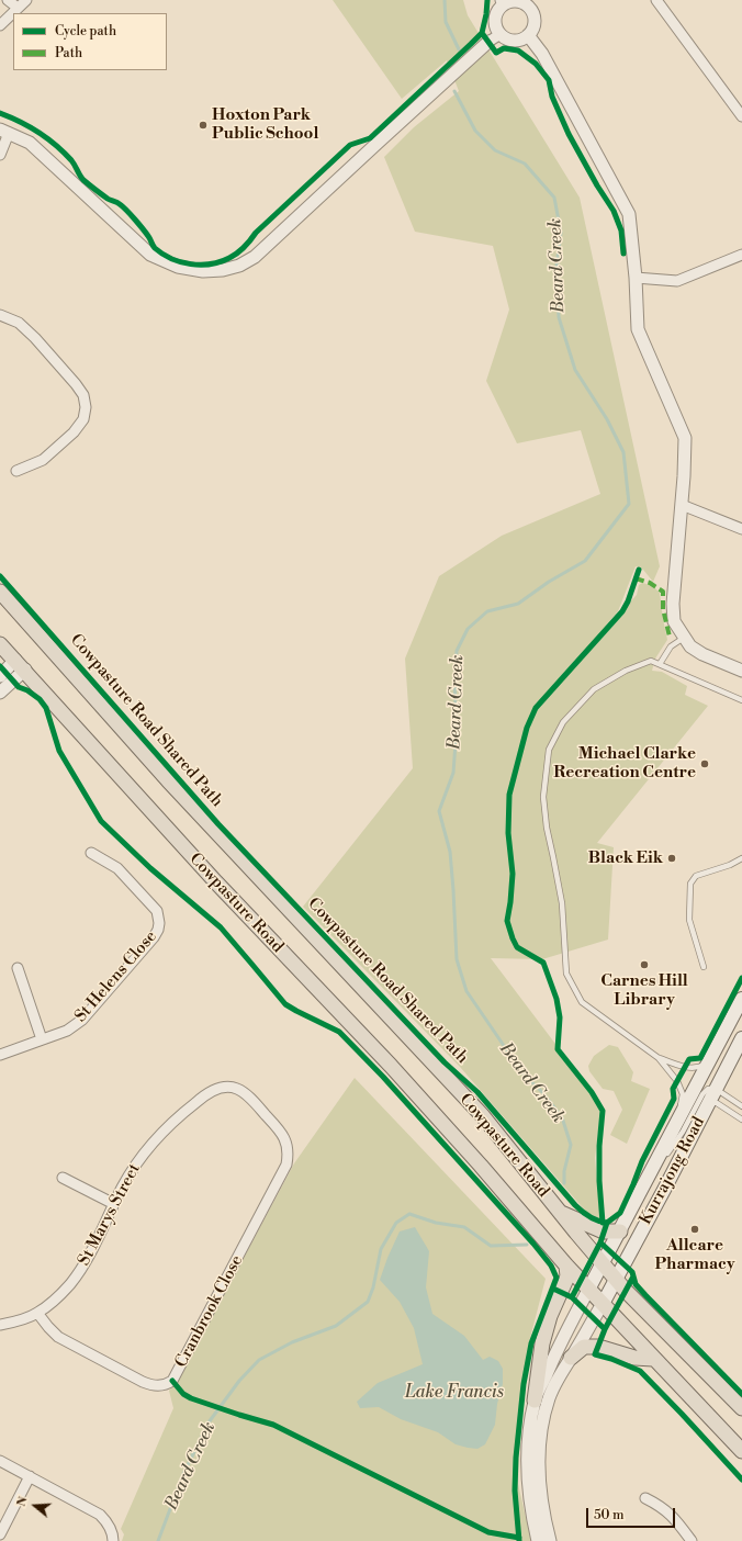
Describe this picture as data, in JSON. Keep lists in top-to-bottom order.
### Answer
{
  "streets": {
    "main road": ["Cowpasture Road", "Kurrajong Road"],
    "street": ["St Helens Close", "St Marys Street", "Cranbrook Close"],
    "cycle path": ["Cowpasture Road Shared Path"]
  },
  "crossings": [
    ["Cowpasture Road", "Kurrajong Road"],
    ["St Marys Street", "Cranbrook Close"]
  ],
  "water": ["Beard Creek", "Lake Francis"],
  "places": [
    "Hoxton Park Public School",
    "Michael Clarke Recreation Centre",
    "Black Eik",
    "Carnes Hill Library",
    "Allcare Pharmacy"
  ],
  "legend": ["Cycle path", "Path"],
  "scale_bar": "50 m",
  "north": "left"
}
